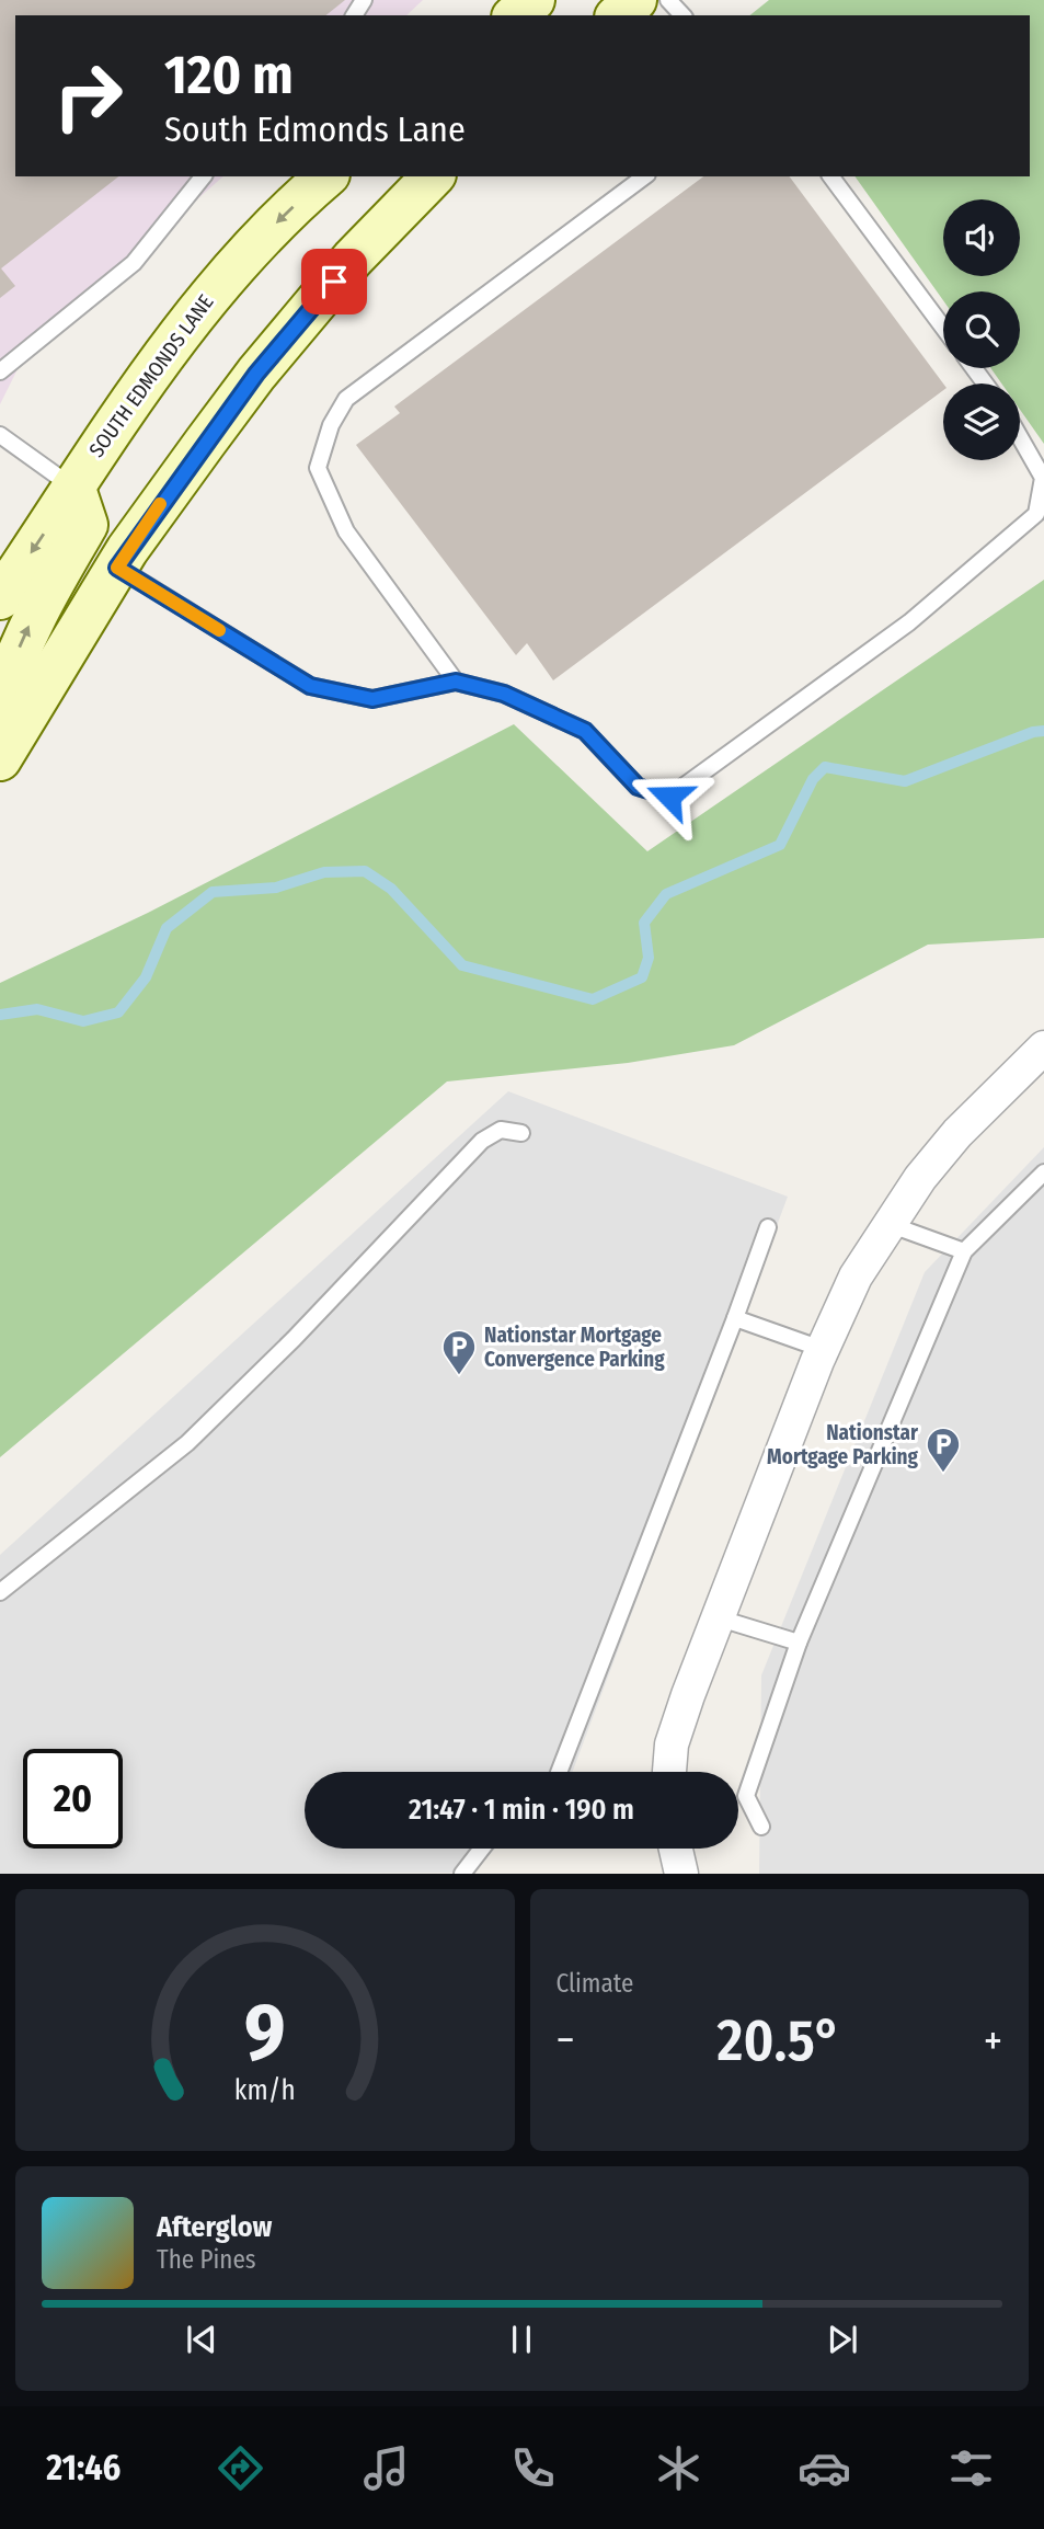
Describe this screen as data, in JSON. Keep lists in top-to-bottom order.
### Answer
{
  "streets": {
    "main road": ["SOUTH EDMONDS LANE"]
  },
  "places": {
    "parking": ["Nationstar Mortgage Convergence Parking", "Nationstar Mortgage Parking"]
  },
  "page": {
    "turn": ["120 m", "South Edmonds Lane"],
    "limit": "20",
    "trip": "21:47 · 1 min · 190 m",
    "tile": "Climate",
    "heat": ["−", "20.5°", "+"],
    "song": ["Afterglow", "The Pines"],
    "tabs": "21:46",
    "gauge": ["9", "km/h"]
  }
}
